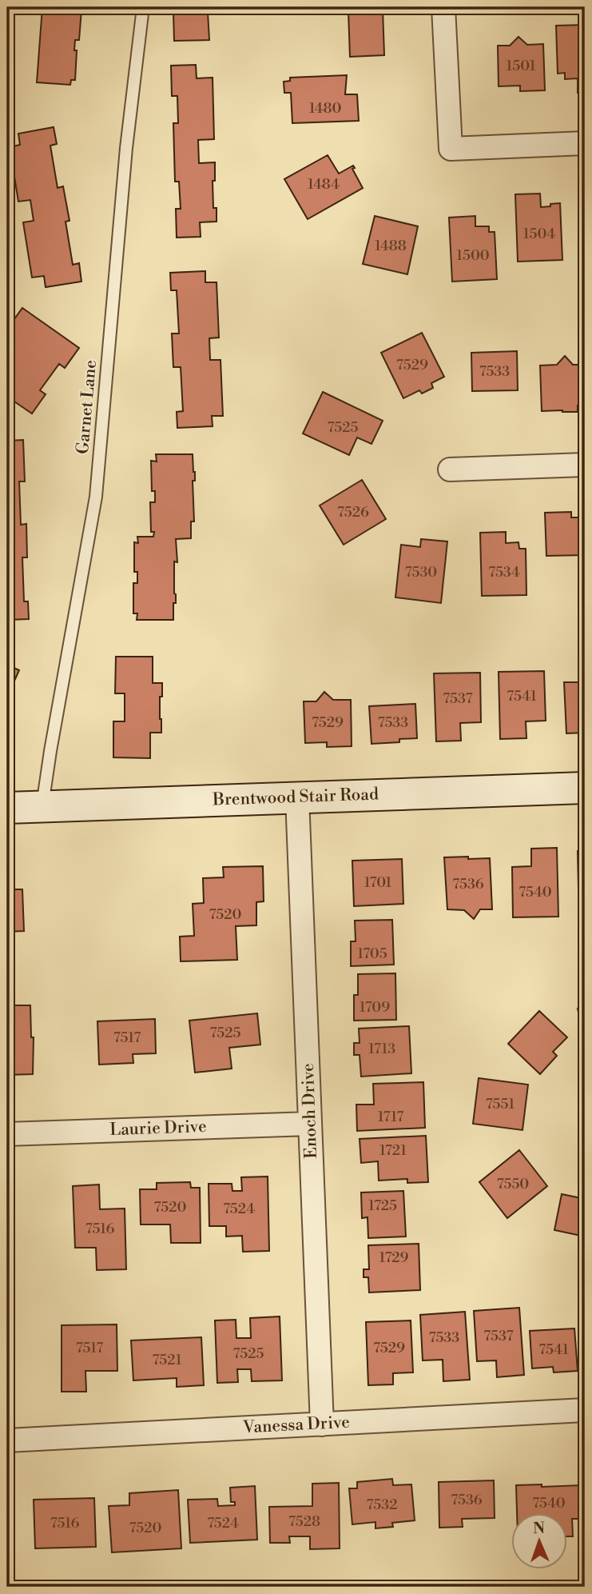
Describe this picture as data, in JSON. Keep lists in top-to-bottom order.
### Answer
{
  "streets": {
    "main road": ["Brentwood Stair Road"],
    "street": ["Enoch Drive", "Laurie Drive", "Vanessa Drive"],
    "lane": ["Garnet Lane"]
  },
  "crossings": [
    ["Garnet Lane", "Brentwood Stair Road"],
    ["Brentwood Stair Road", "Enoch Drive"],
    ["Enoch Drive", "Laurie Drive"],
    ["Enoch Drive", "Vanessa Drive"]
  ],
  "house_numbers": [
    "1501",
    "1480",
    "1484",
    "1504",
    "1488",
    "1500",
    "7529",
    "7533",
    "7525",
    "7526",
    "7530",
    "7534",
    "7541",
    "7537",
    "7529",
    "7533",
    "1701",
    "7536",
    "7540",
    "7520",
    "1705",
    "1709",
    "7525",
    "7517",
    "1713",
    "7551",
    "1717",
    "1721",
    "7550",
    "1725",
    "7520",
    "7524",
    "7516",
    "1729",
    "7537",
    "7533",
    "7517",
    "7529",
    "7541",
    "7525",
    "7521",
    "7536",
    "7540",
    "7532",
    "7528",
    "7516",
    "7524",
    "7520"
  ],
  "north": "top"
}
